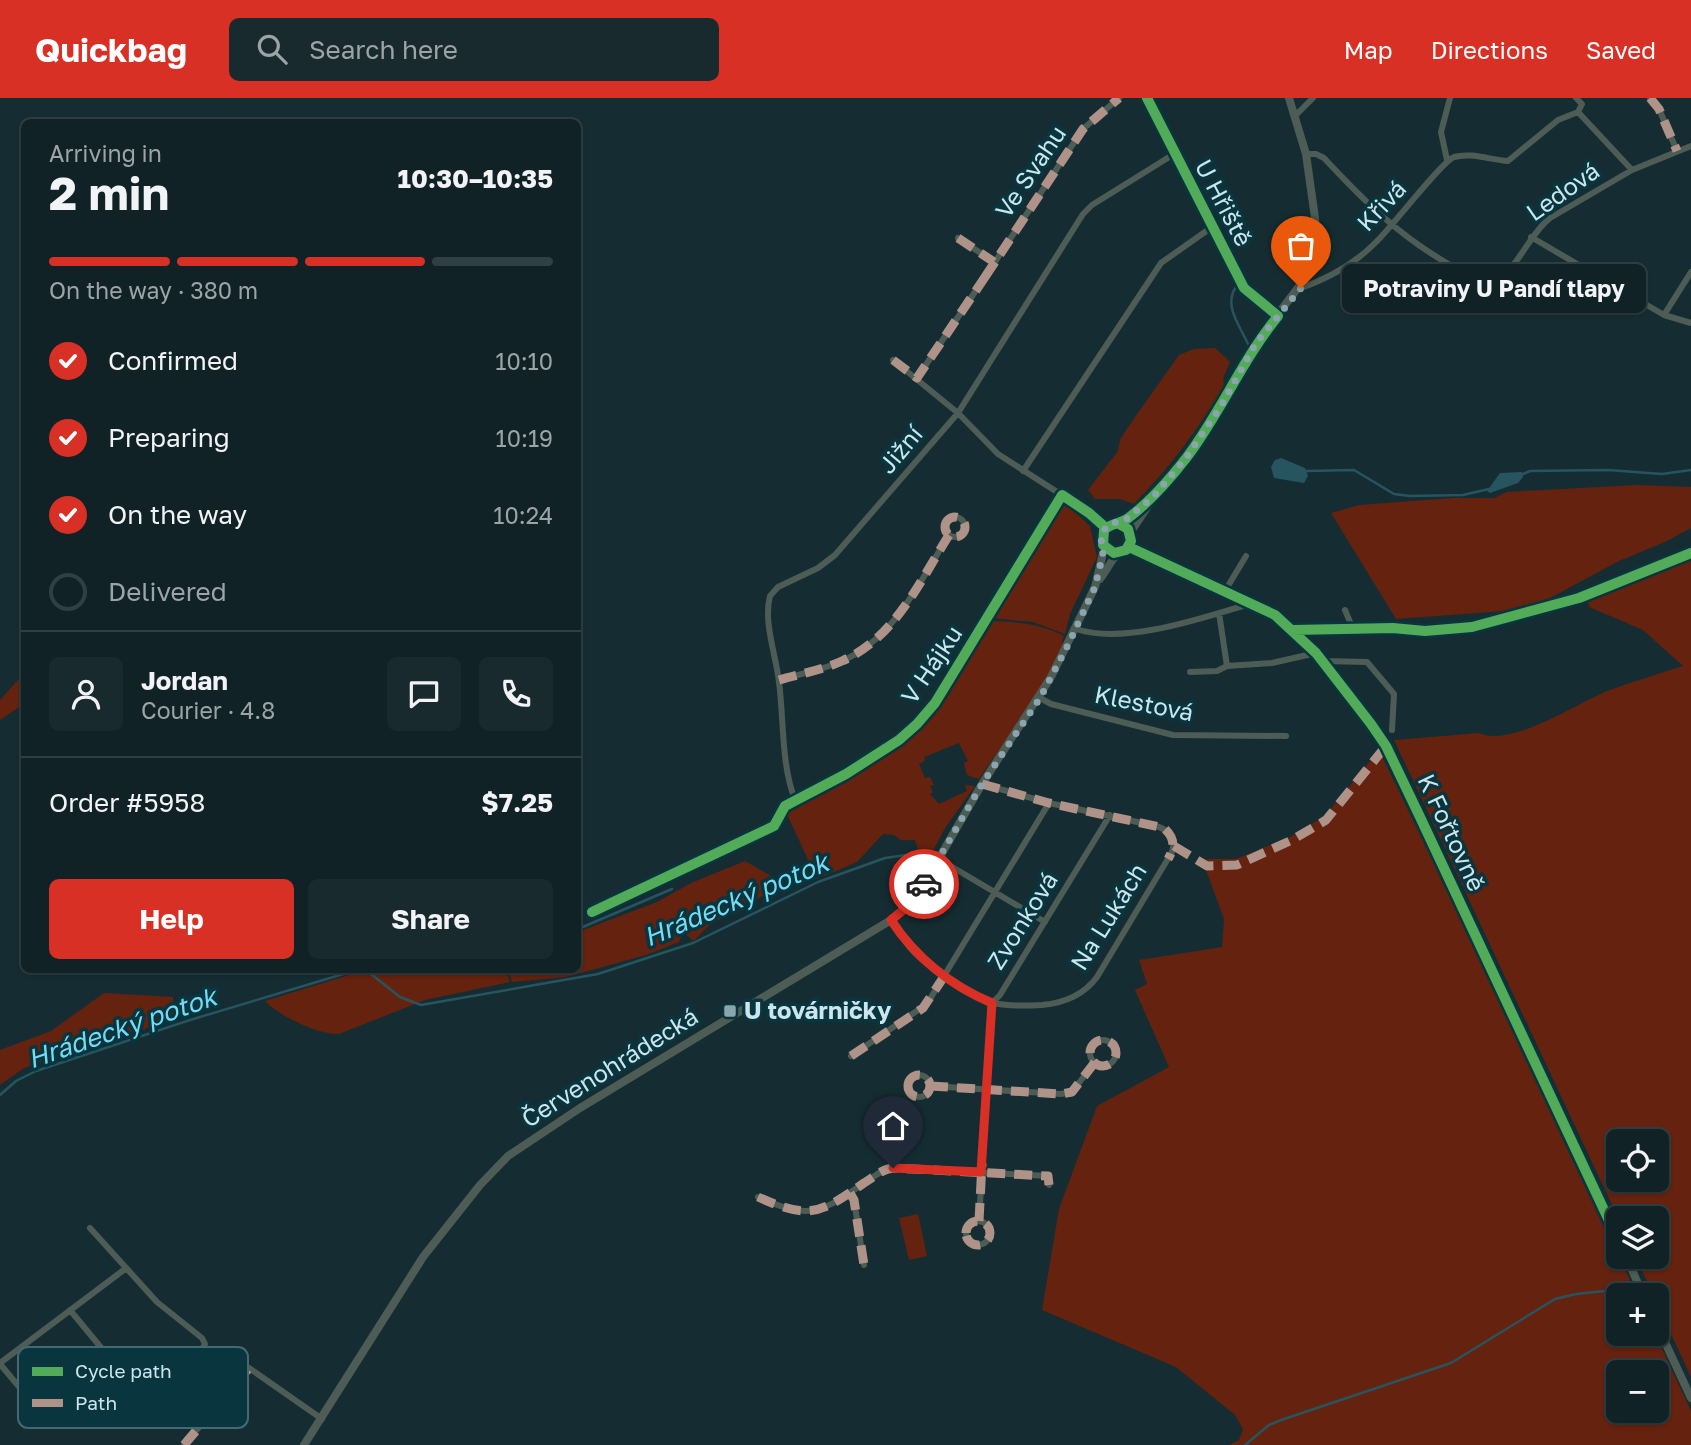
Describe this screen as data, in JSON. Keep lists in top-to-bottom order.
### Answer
{
  "streets": {
    "street": [
      "Ve Svahu",
      "Ledová",
      "U Hřiště",
      "Křivá",
      "Jižní",
      "V Hájku",
      "Klestová",
      "K Fořtovně",
      "Na Lukách",
      "Zvonková",
      "Červenohrádecká"
    ]
  },
  "crossings": [
    ["Ledová", "Křivá"],
    ["U Hřiště", "Jižní"],
    ["Jižní", "V Hájku"],
    ["Klestová", "Červenohrádecká"],
    ["K Fořtovně", "Červenohrádecká"],
    ["Na Lukách", "Zvonková"],
    ["Na Lukách", "Červenohrádecká"]
  ],
  "water": ["Hrádecký potok"],
  "places": {
    "other": ["Potraviny U Pandí tlapy"],
    "transit": ["U továrničky"]
  },
  "legend": ["Cycle path", "Path"],
  "page": {
    "header": "Quickbag",
    "search": "Search here",
    "nav": ["Map", "Directions", "Saved"],
    "heading": ["2 min", "Arriving in", "10:30–10:35"],
    "panel": [
      "Jordan",
      "Courier · 4.8",
      "Order #5958",
      "$7.25"
    ],
    "bar": "On the way · 380 m",
    "bubble": "Potraviny U Pandí tlapy",
    "list": [
      ["Confirmed", "10:10"],
      ["Preparing", "10:19"],
      ["On the way", "10:24"],
      "Delivered"
    ],
    "buttons": ["Help", "Share"],
    "map_buttons": ["+", "−"]
  }
}
